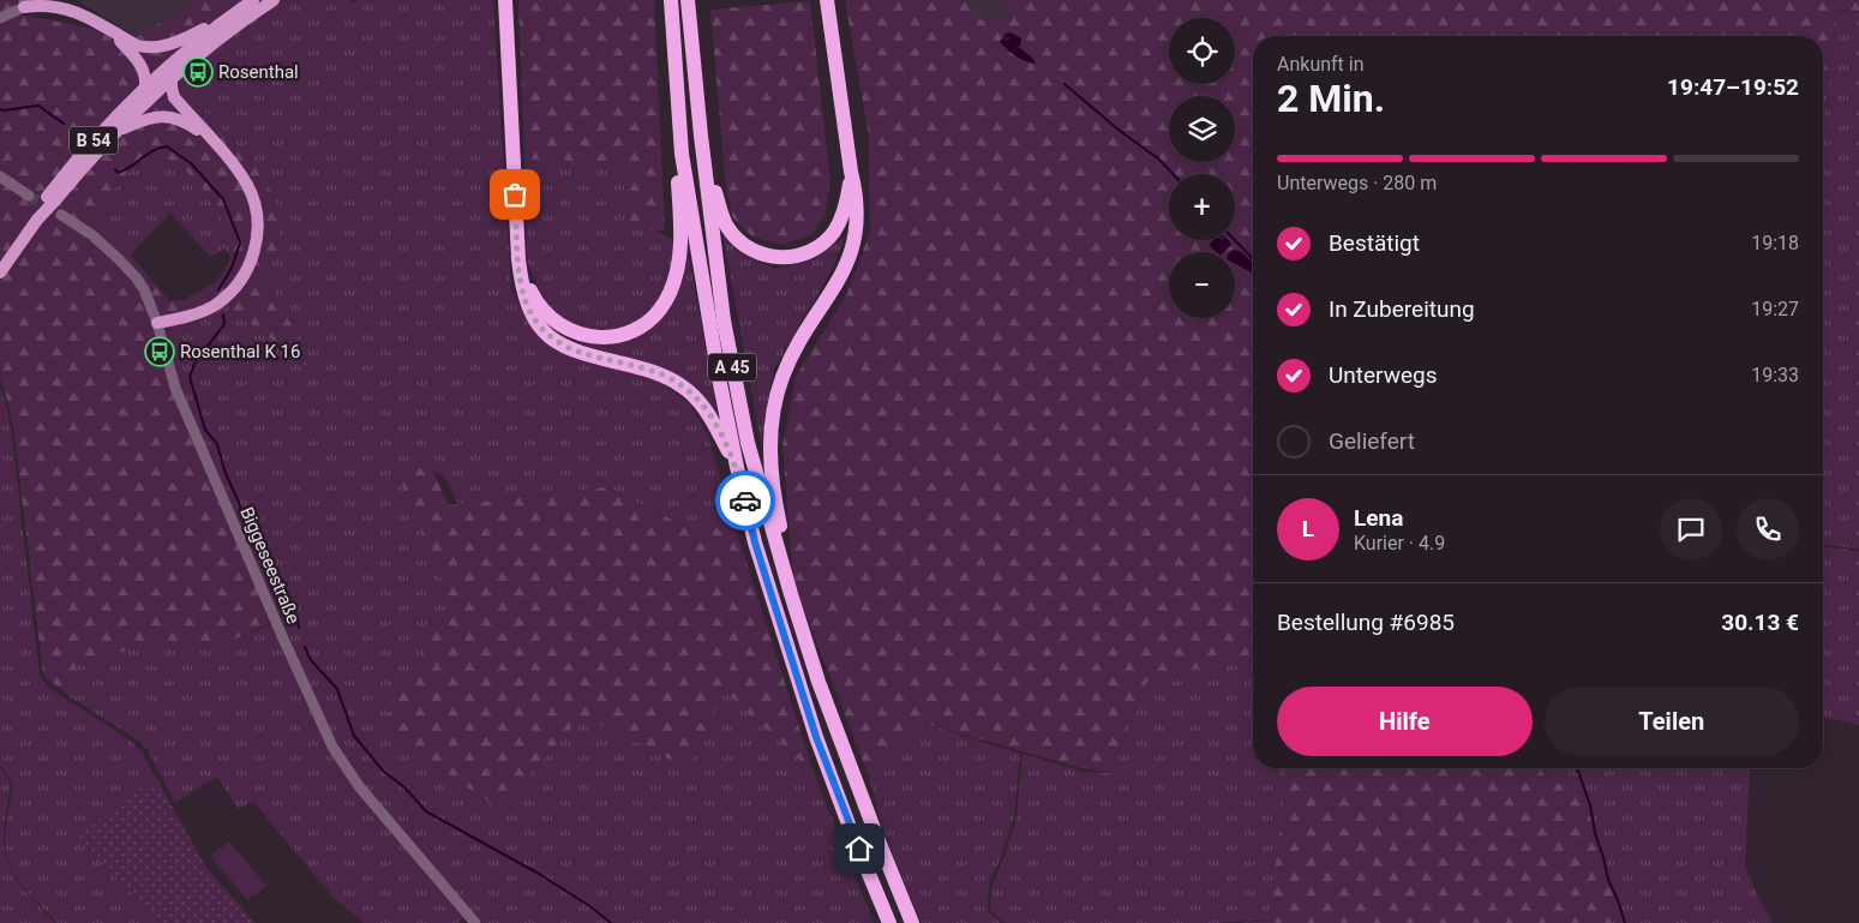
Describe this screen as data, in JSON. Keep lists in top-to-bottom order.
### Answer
{
  "streets": {
    "highway": ["A 45"],
    "main road": ["B 54"],
    "street": ["Biggeseestraße"]
  },
  "places": {
    "bus stop": ["Rosenthal", "Rosenthal K 16"]
  },
  "page": {
    "map_buttons": ["+", "−"],
    "heading": ["2 Min.", "Ankunft in", "19:47–19:52"],
    "panel": [
      "Lena",
      "Kurier · 4.9",
      "Bestellung #6985",
      "30.13 €"
    ],
    "bar": "Unterwegs · 280 m",
    "list": [
      ["Bestätigt", "19:18"],
      ["In Zubereitung", "19:27"],
      ["Unterwegs", "19:33"],
      "Geliefert"
    ],
    "round": "L",
    "buttons": ["Hilfe", "Teilen"]
  }
}
